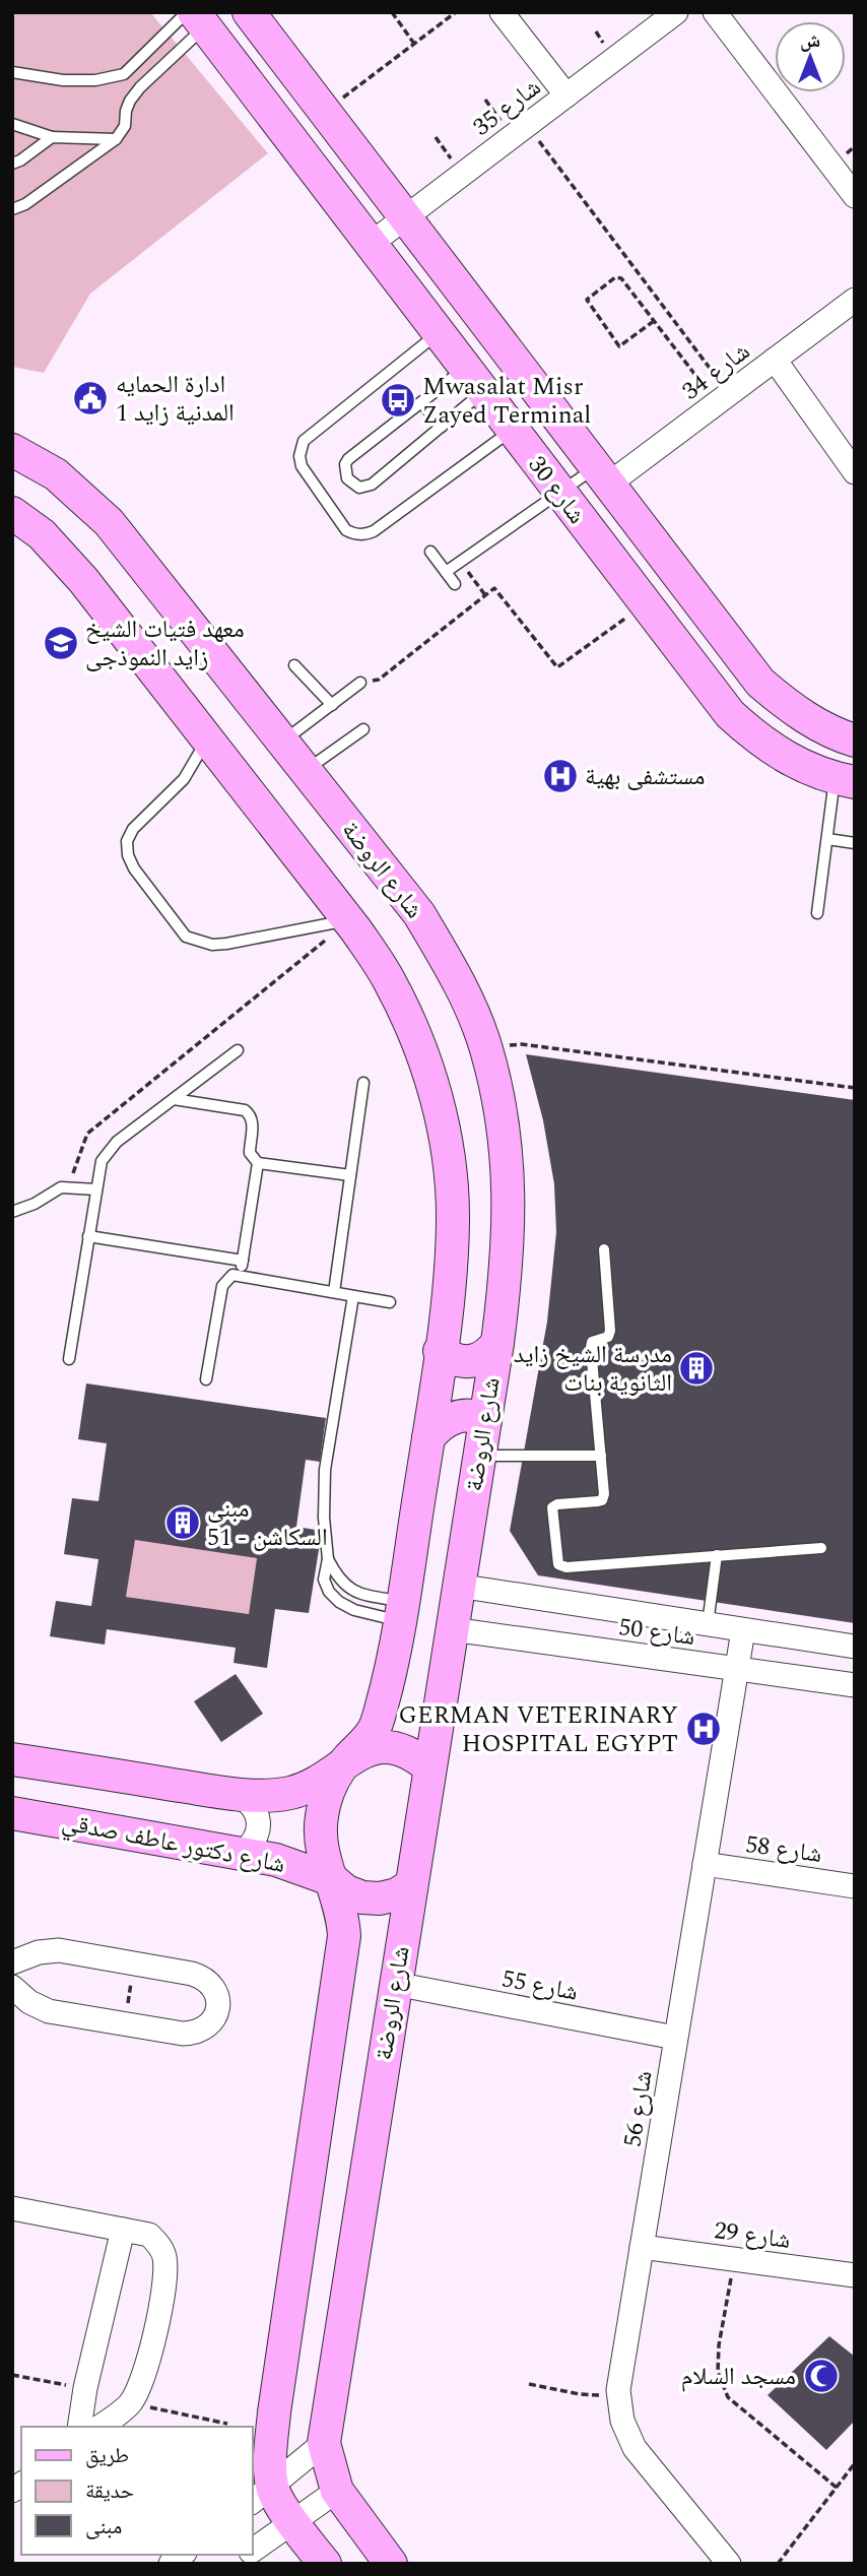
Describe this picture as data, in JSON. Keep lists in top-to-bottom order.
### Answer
{
  "streets": {
    "street": [
      "شارع 35",
      "شارع 34",
      "شارع 30",
      "شارع الروضة",
      "شارع 50",
      "شارع دكتور عاطف صدقي",
      "شارع 58",
      "شارع 55",
      "شارع 56",
      "شارع 29"
    ]
  },
  "crossings": [
    ["شارع 35", "شارع 30"],
    ["شارع 34", "شارع 30"],
    ["شارع الروضة", "شارع 50"],
    ["شارع الروضة", "شارع دكتور عاطف صدقي"],
    ["شارع الروضة", "شارع 55"],
    ["شارع 50", "شارع 56"],
    ["شارع 58", "شارع 56"],
    ["شارع 55", "شارع 56"],
    ["شارع 56", "شارع 29"]
  ],
  "places": {
    "public building": ["ادارة الحمايه المدنية زايد 1"],
    "bus stop": ["Mwasalat Misr Zayed Terminal"],
    "school or university": ["معهد فتيات الشيخ زايد النموذجى"],
    "hospital": ["مستشفى بهية", "GERMAN VETERINARY HOSPITAL EGYPT"],
    "building": ["مدرسة الشيخ زايد الثانوية بنات", "مبنى السكاشن - 51"],
    "mosque": ["مسجد السلام"]
  },
  "legend": ["طريق", "حديقة", "مبنى"],
  "north": "top"
}
